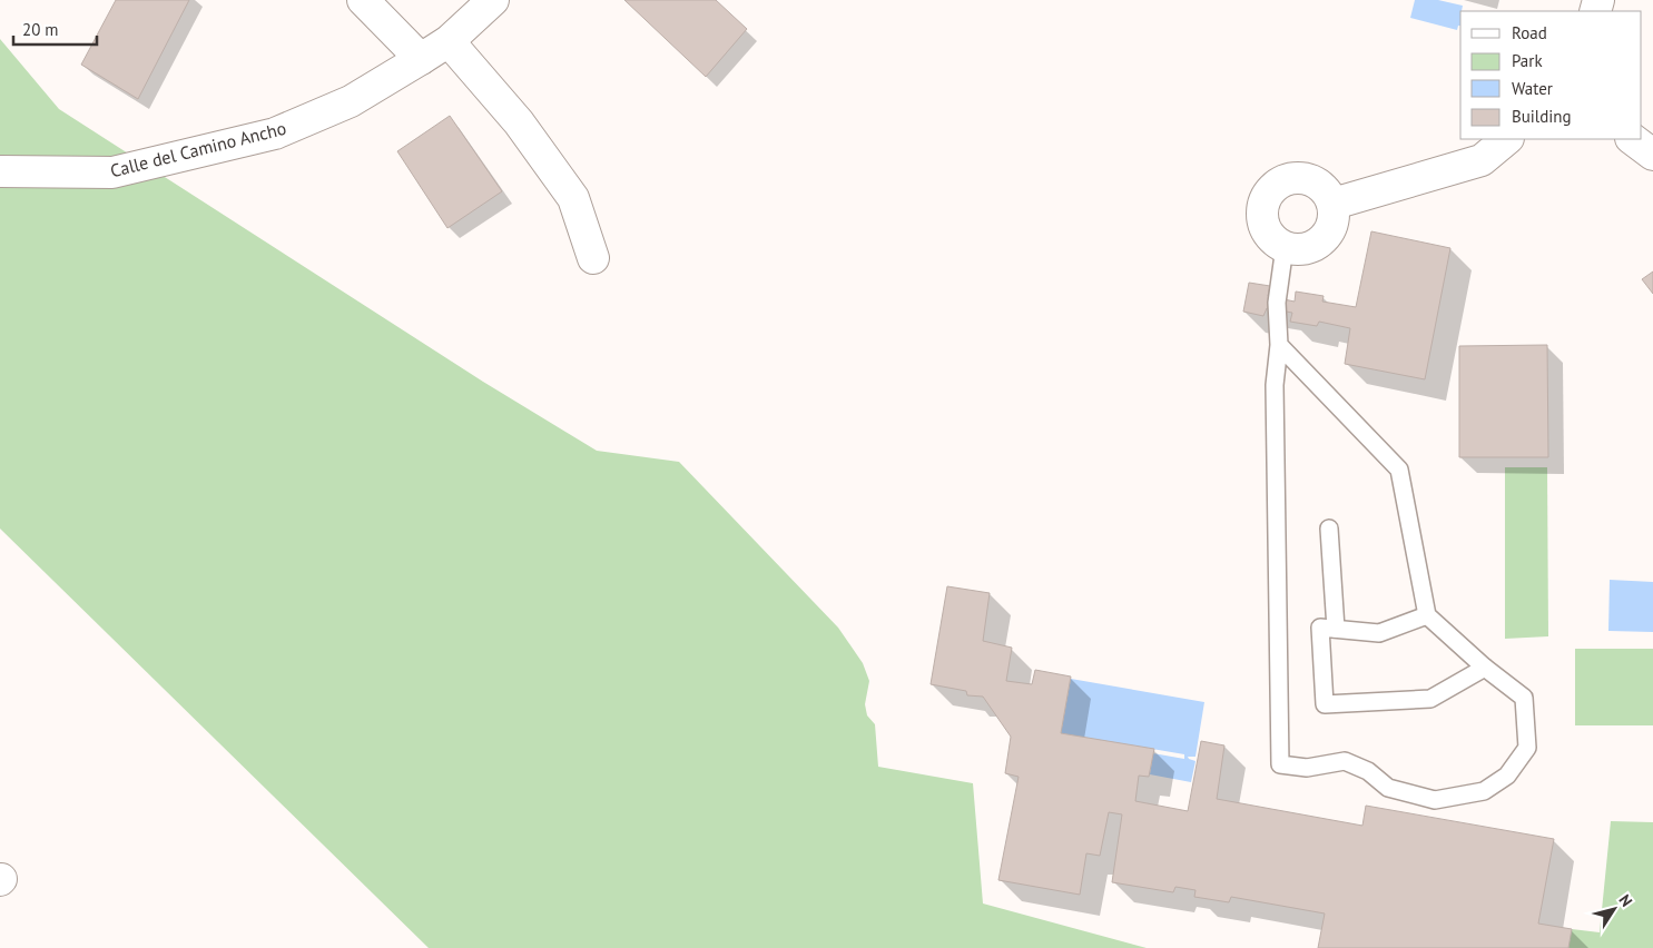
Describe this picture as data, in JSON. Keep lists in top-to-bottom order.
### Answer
{
  "streets": {
    "street": ["Calle del Camino Ancho"]
  },
  "legend": [
    "Road",
    "Park",
    "Water",
    "Building"
  ],
  "scale_bar": "20 m",
  "north": "top right"
}
